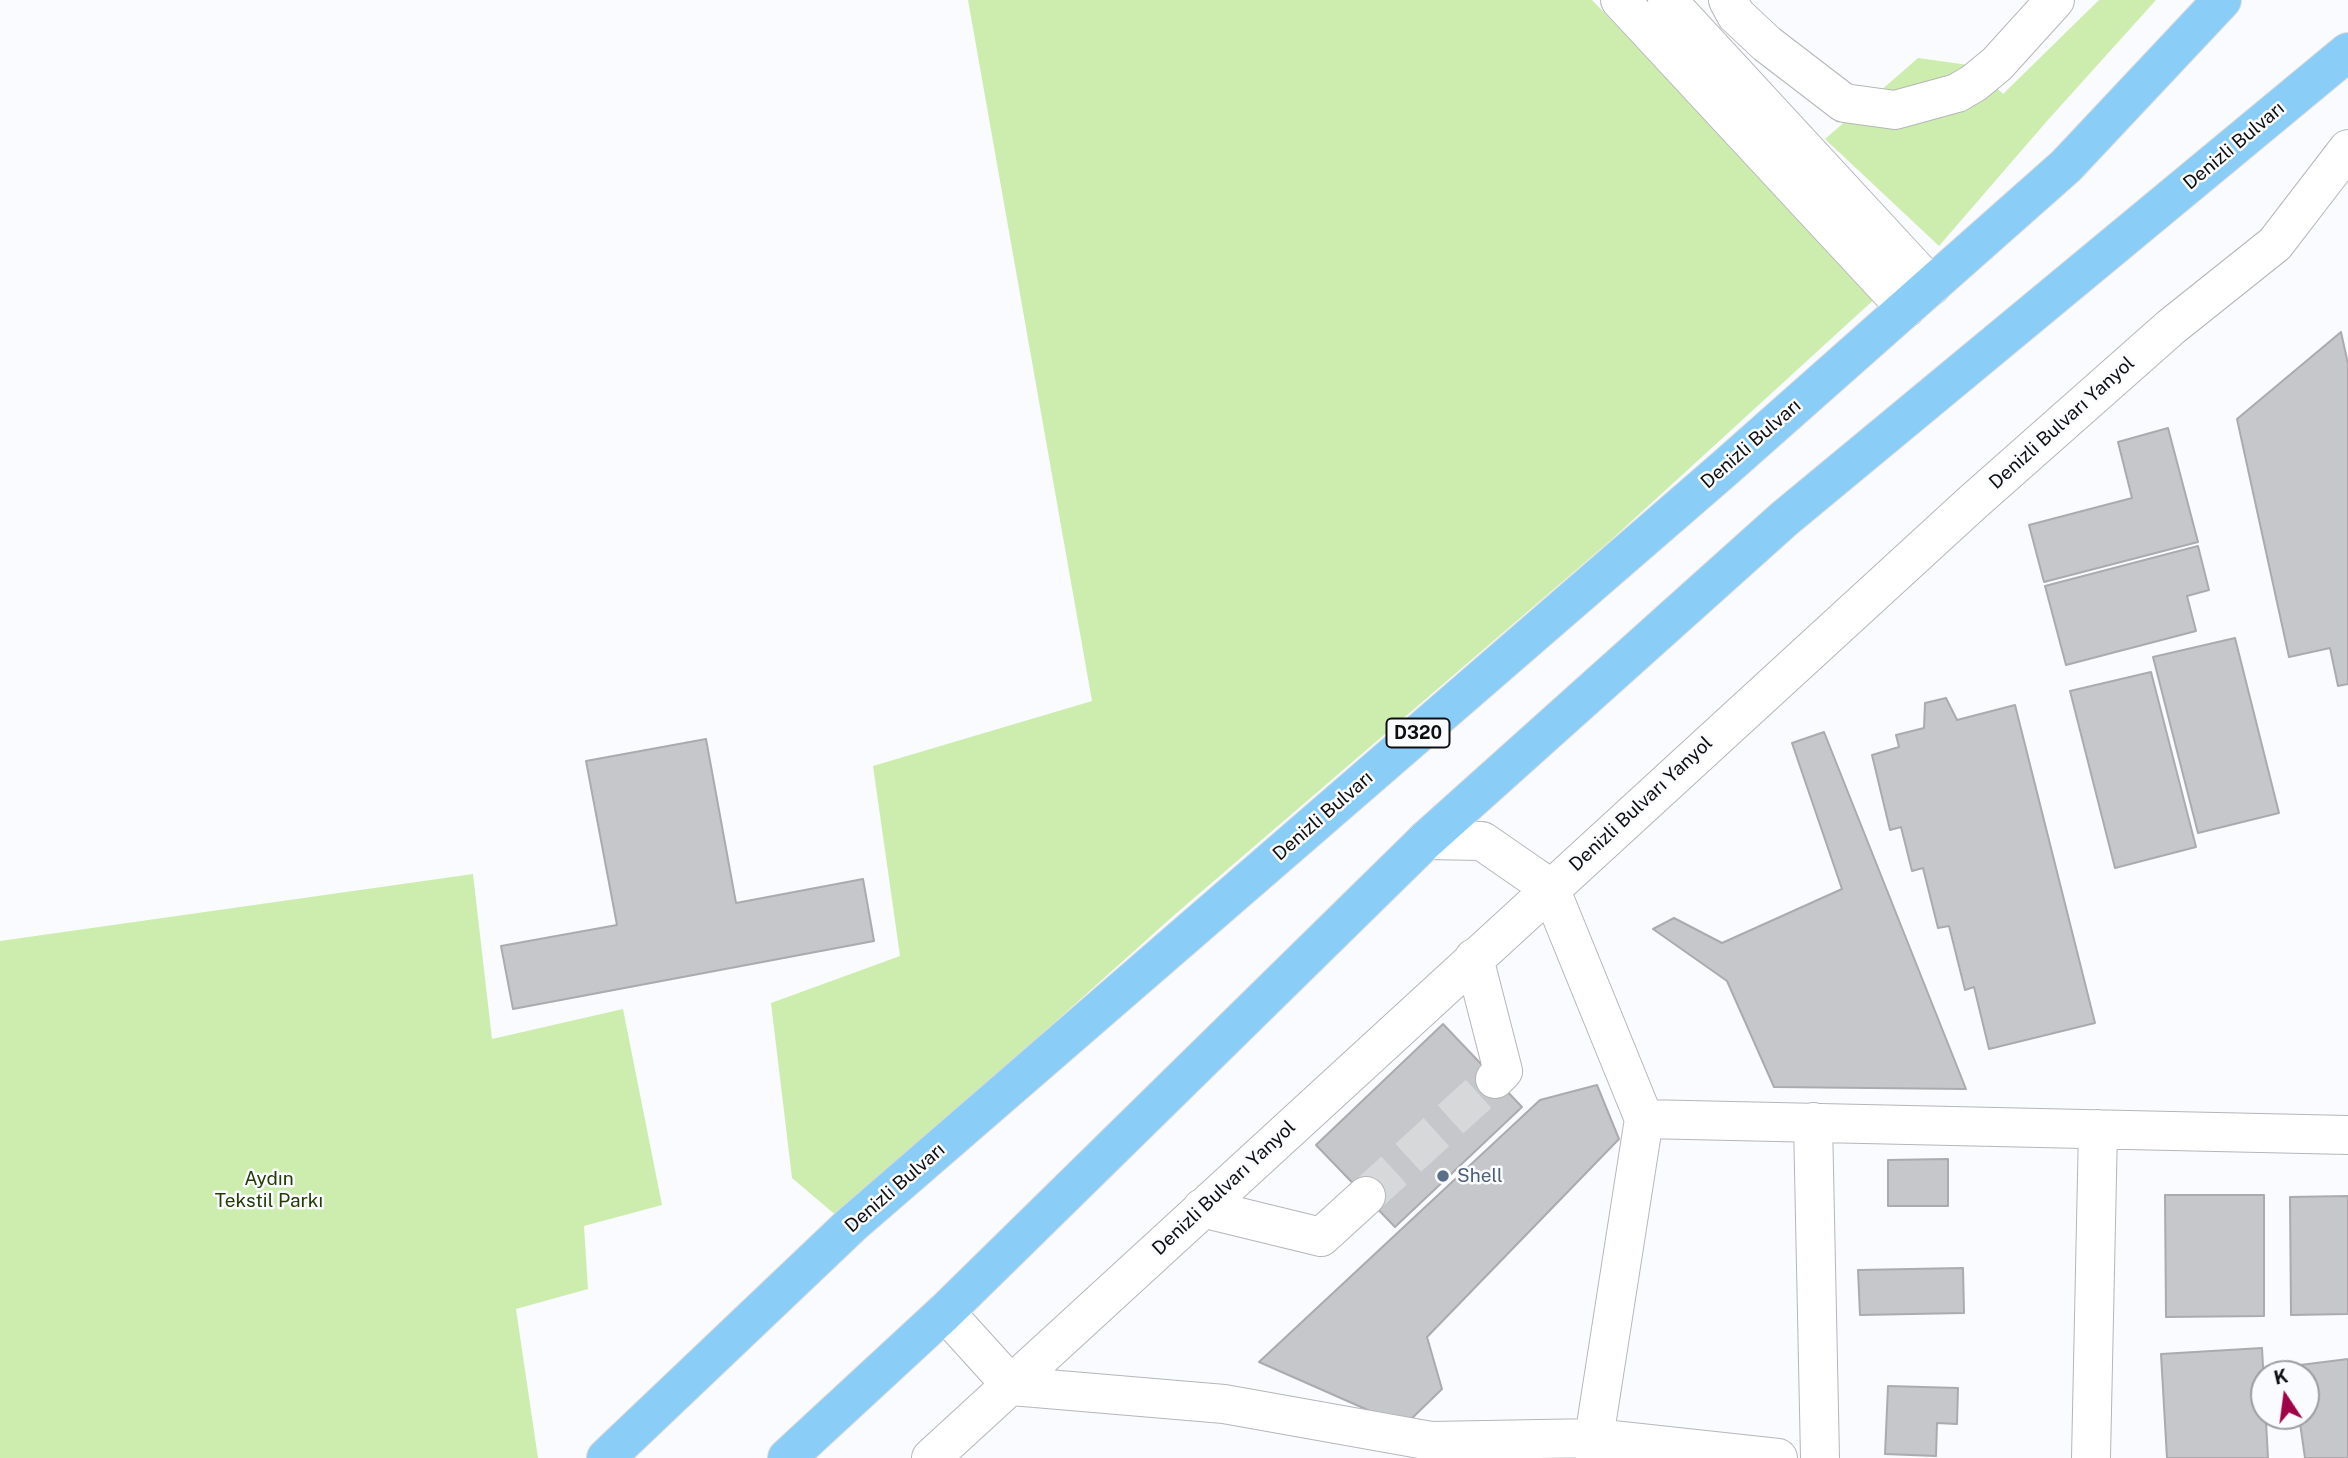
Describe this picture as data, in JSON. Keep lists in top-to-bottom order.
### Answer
{
  "streets": {
    "highway": ["Denizli Bulvarı", "D320"],
    "street": ["Denizli Bulvarı Yanyol"]
  },
  "parks": ["Aydın Tekstil Parkı"],
  "places": ["Shell"],
  "north": "top"
}
